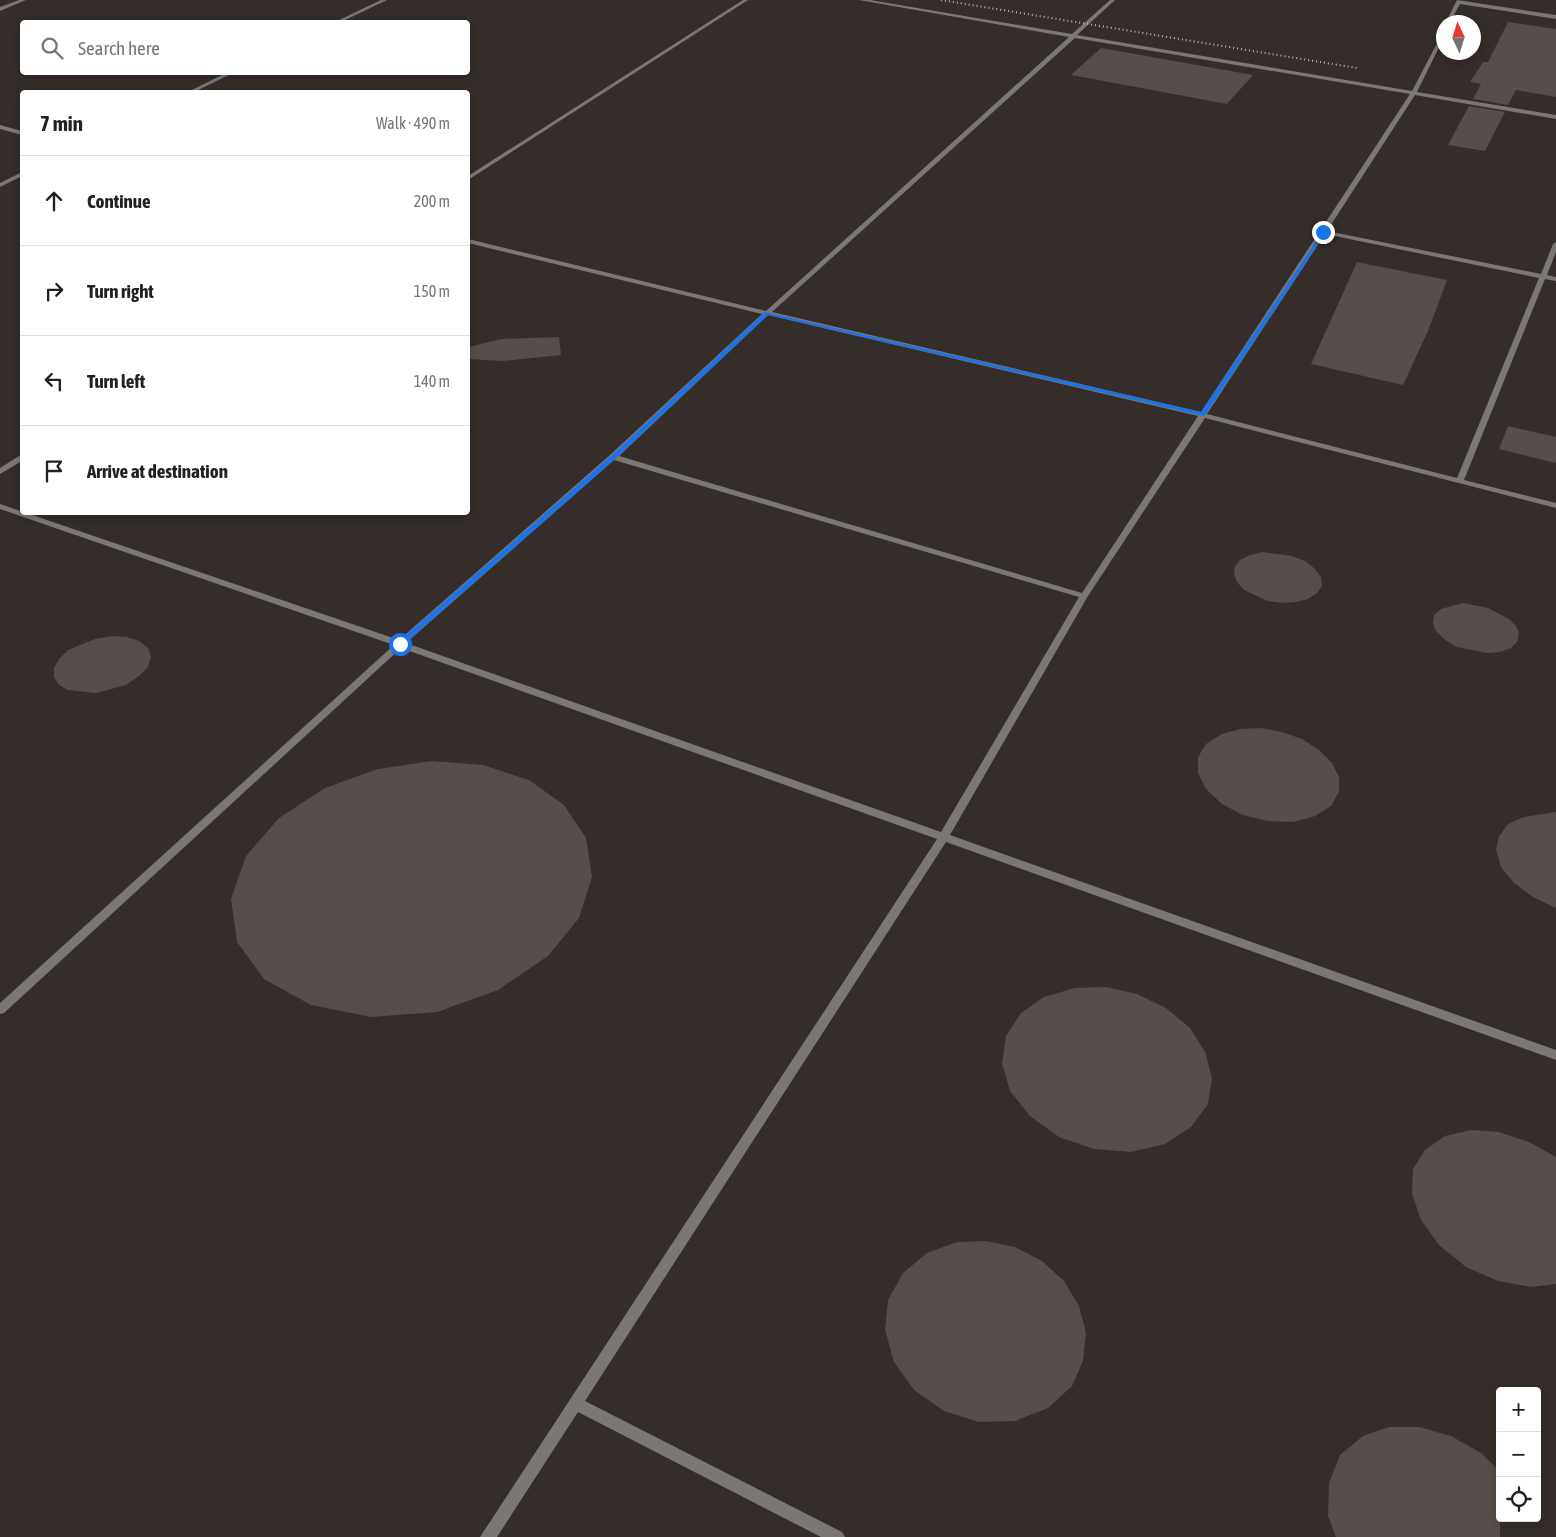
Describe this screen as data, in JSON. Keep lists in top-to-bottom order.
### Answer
{
  "north": "top",
  "page": {
    "search": "Search here",
    "heading": ["7 min", "Walk · 490 m"],
    "list": [
      ["Continue", "200 m"],
      ["Turn right", "150 m"],
      ["Turn left", "140 m"],
      "Arrive at destination"
    ],
    "map_buttons": ["+", "−"]
  }
}
